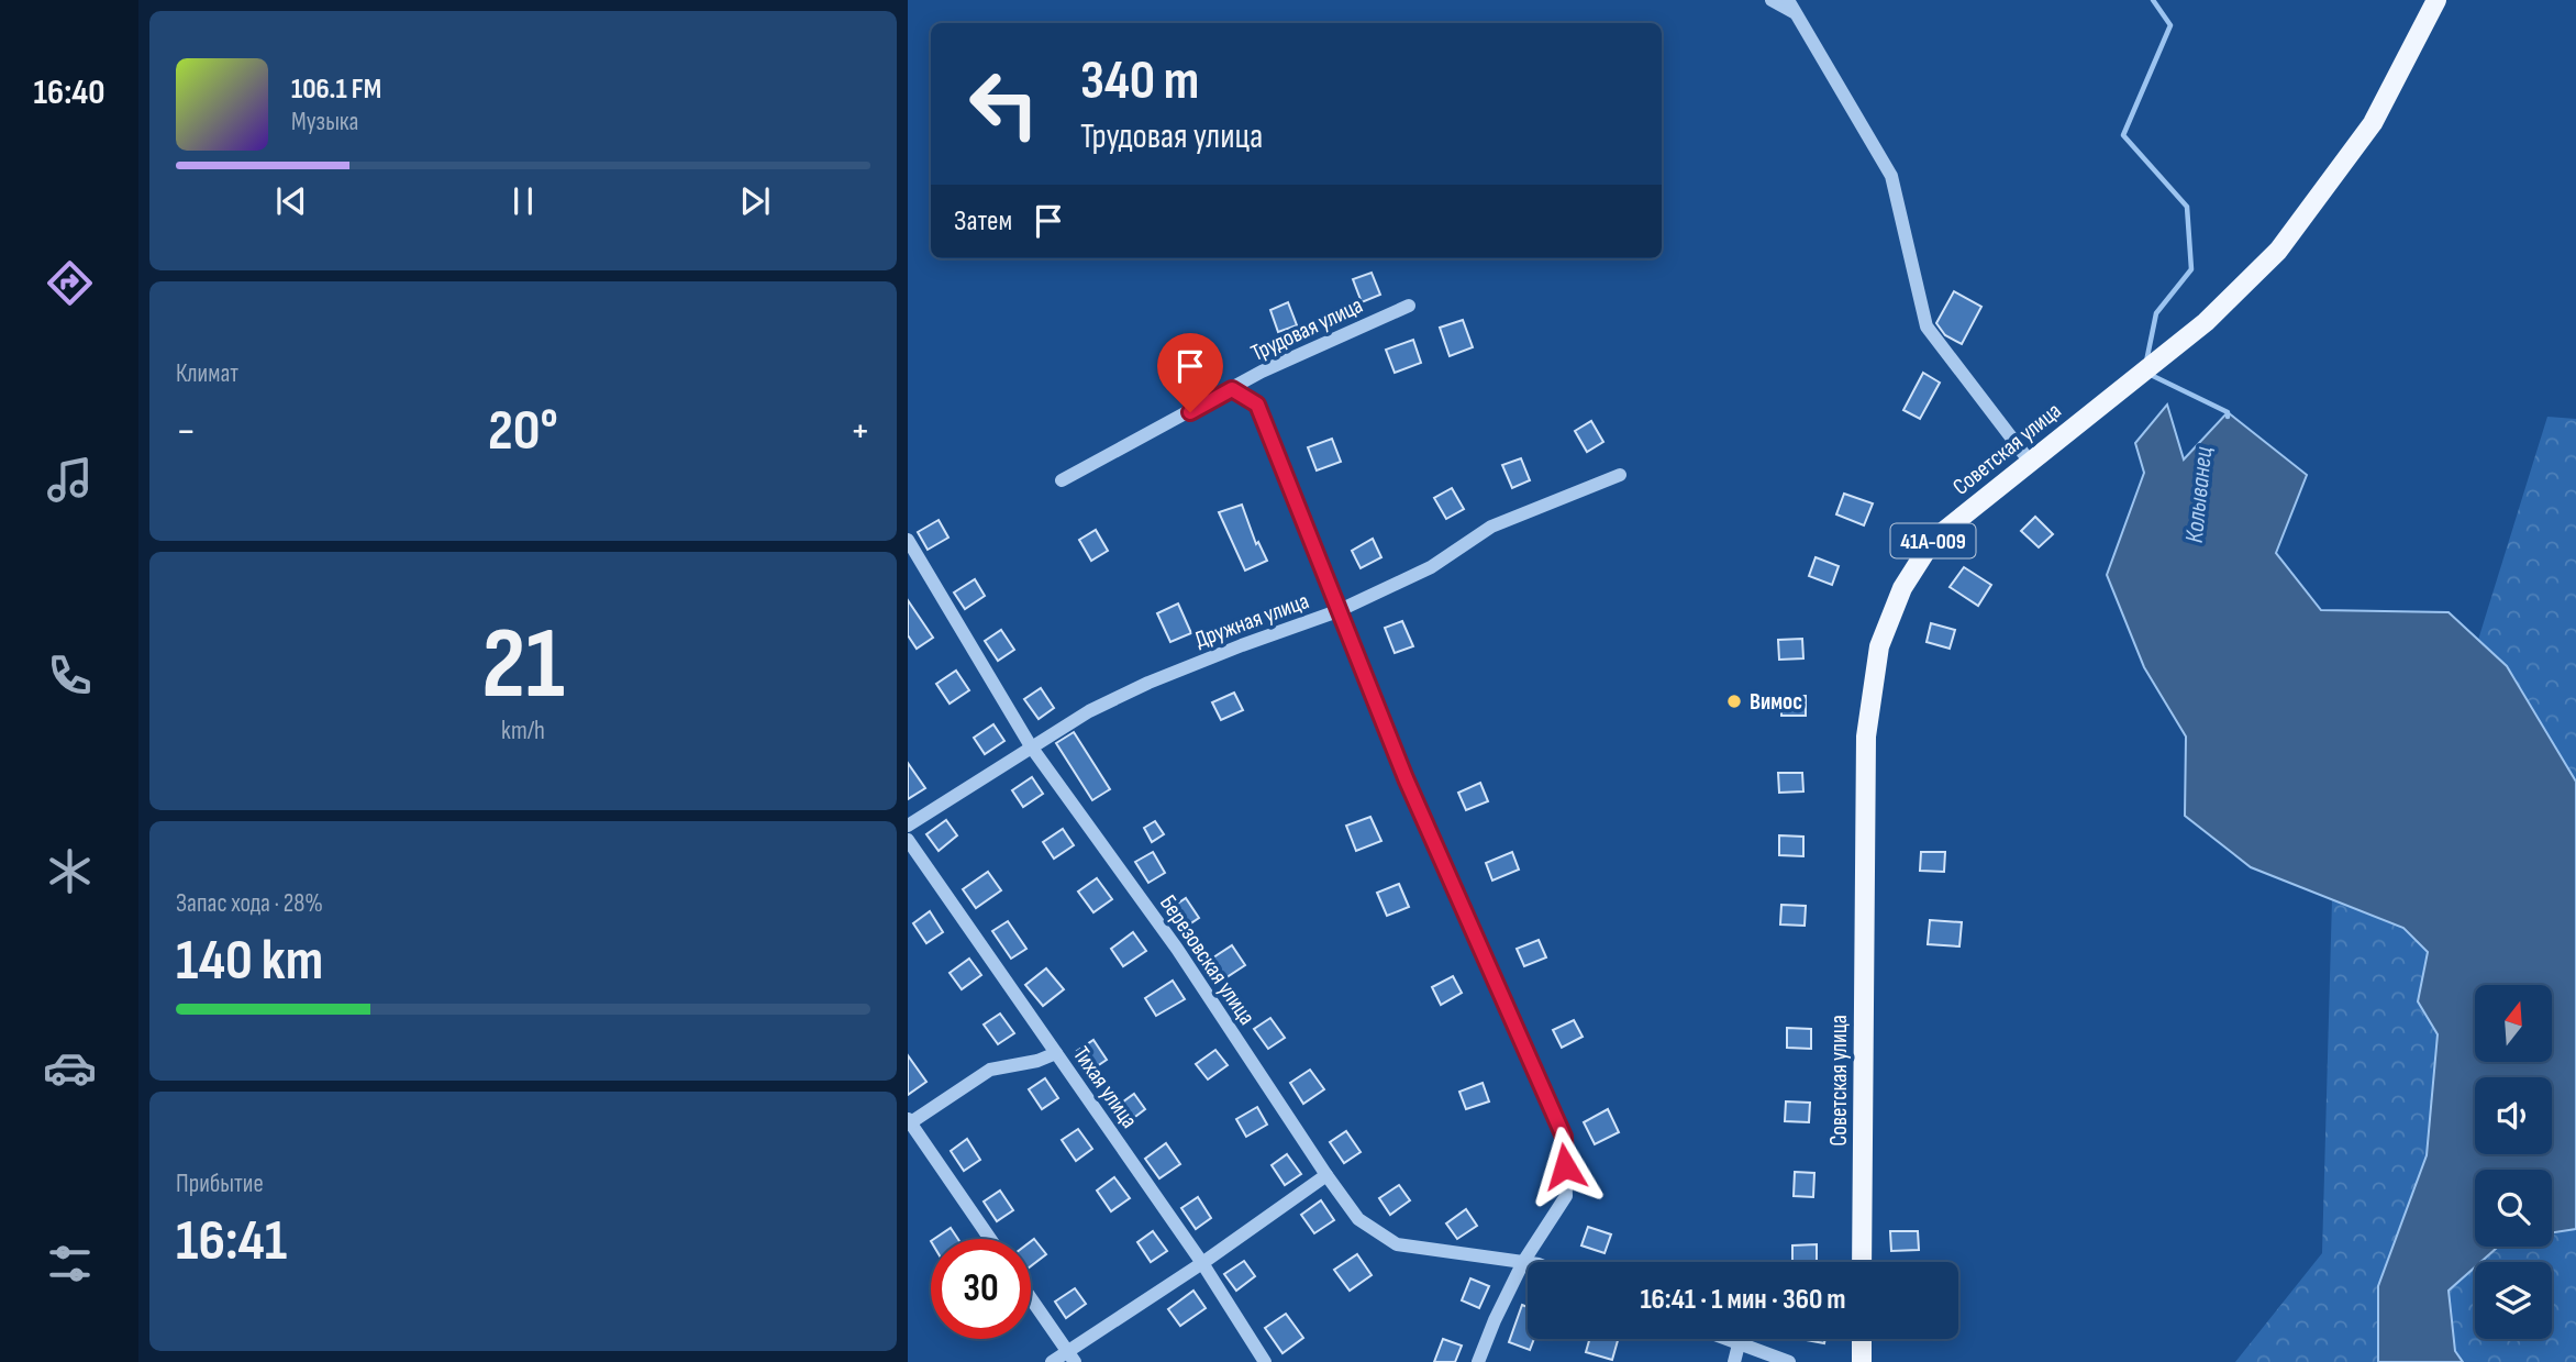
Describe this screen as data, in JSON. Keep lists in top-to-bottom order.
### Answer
{
  "streets": {
    "main road": ["Советская улица", "41А-009"],
    "street": [
      "Трудовая улица",
      "Дружная улица",
      "Березовская улица",
      "Тихая улица"
    ]
  },
  "crossings": [
    ["Дружная улица", "Березовская улица"]
  ],
  "water": ["Колыванец"],
  "places": ["Вимос"],
  "north": "top",
  "page": {
    "tabs": "16:40",
    "turn": ["340 m", "Трудовая улица"],
    "song": ["106.1 FM", "Музыка"],
    "then": "Затем",
    "tile": [
      "Климат",
      ["21", "km/h"],
      ["Запас хода · 28%", "140 km"],
      ["Прибытие", "16:41"]
    ],
    "heat": ["−", "20°", "+"],
    "limit": "30",
    "trip": "16:41 · 1 мин · 360 m"
  }
}
